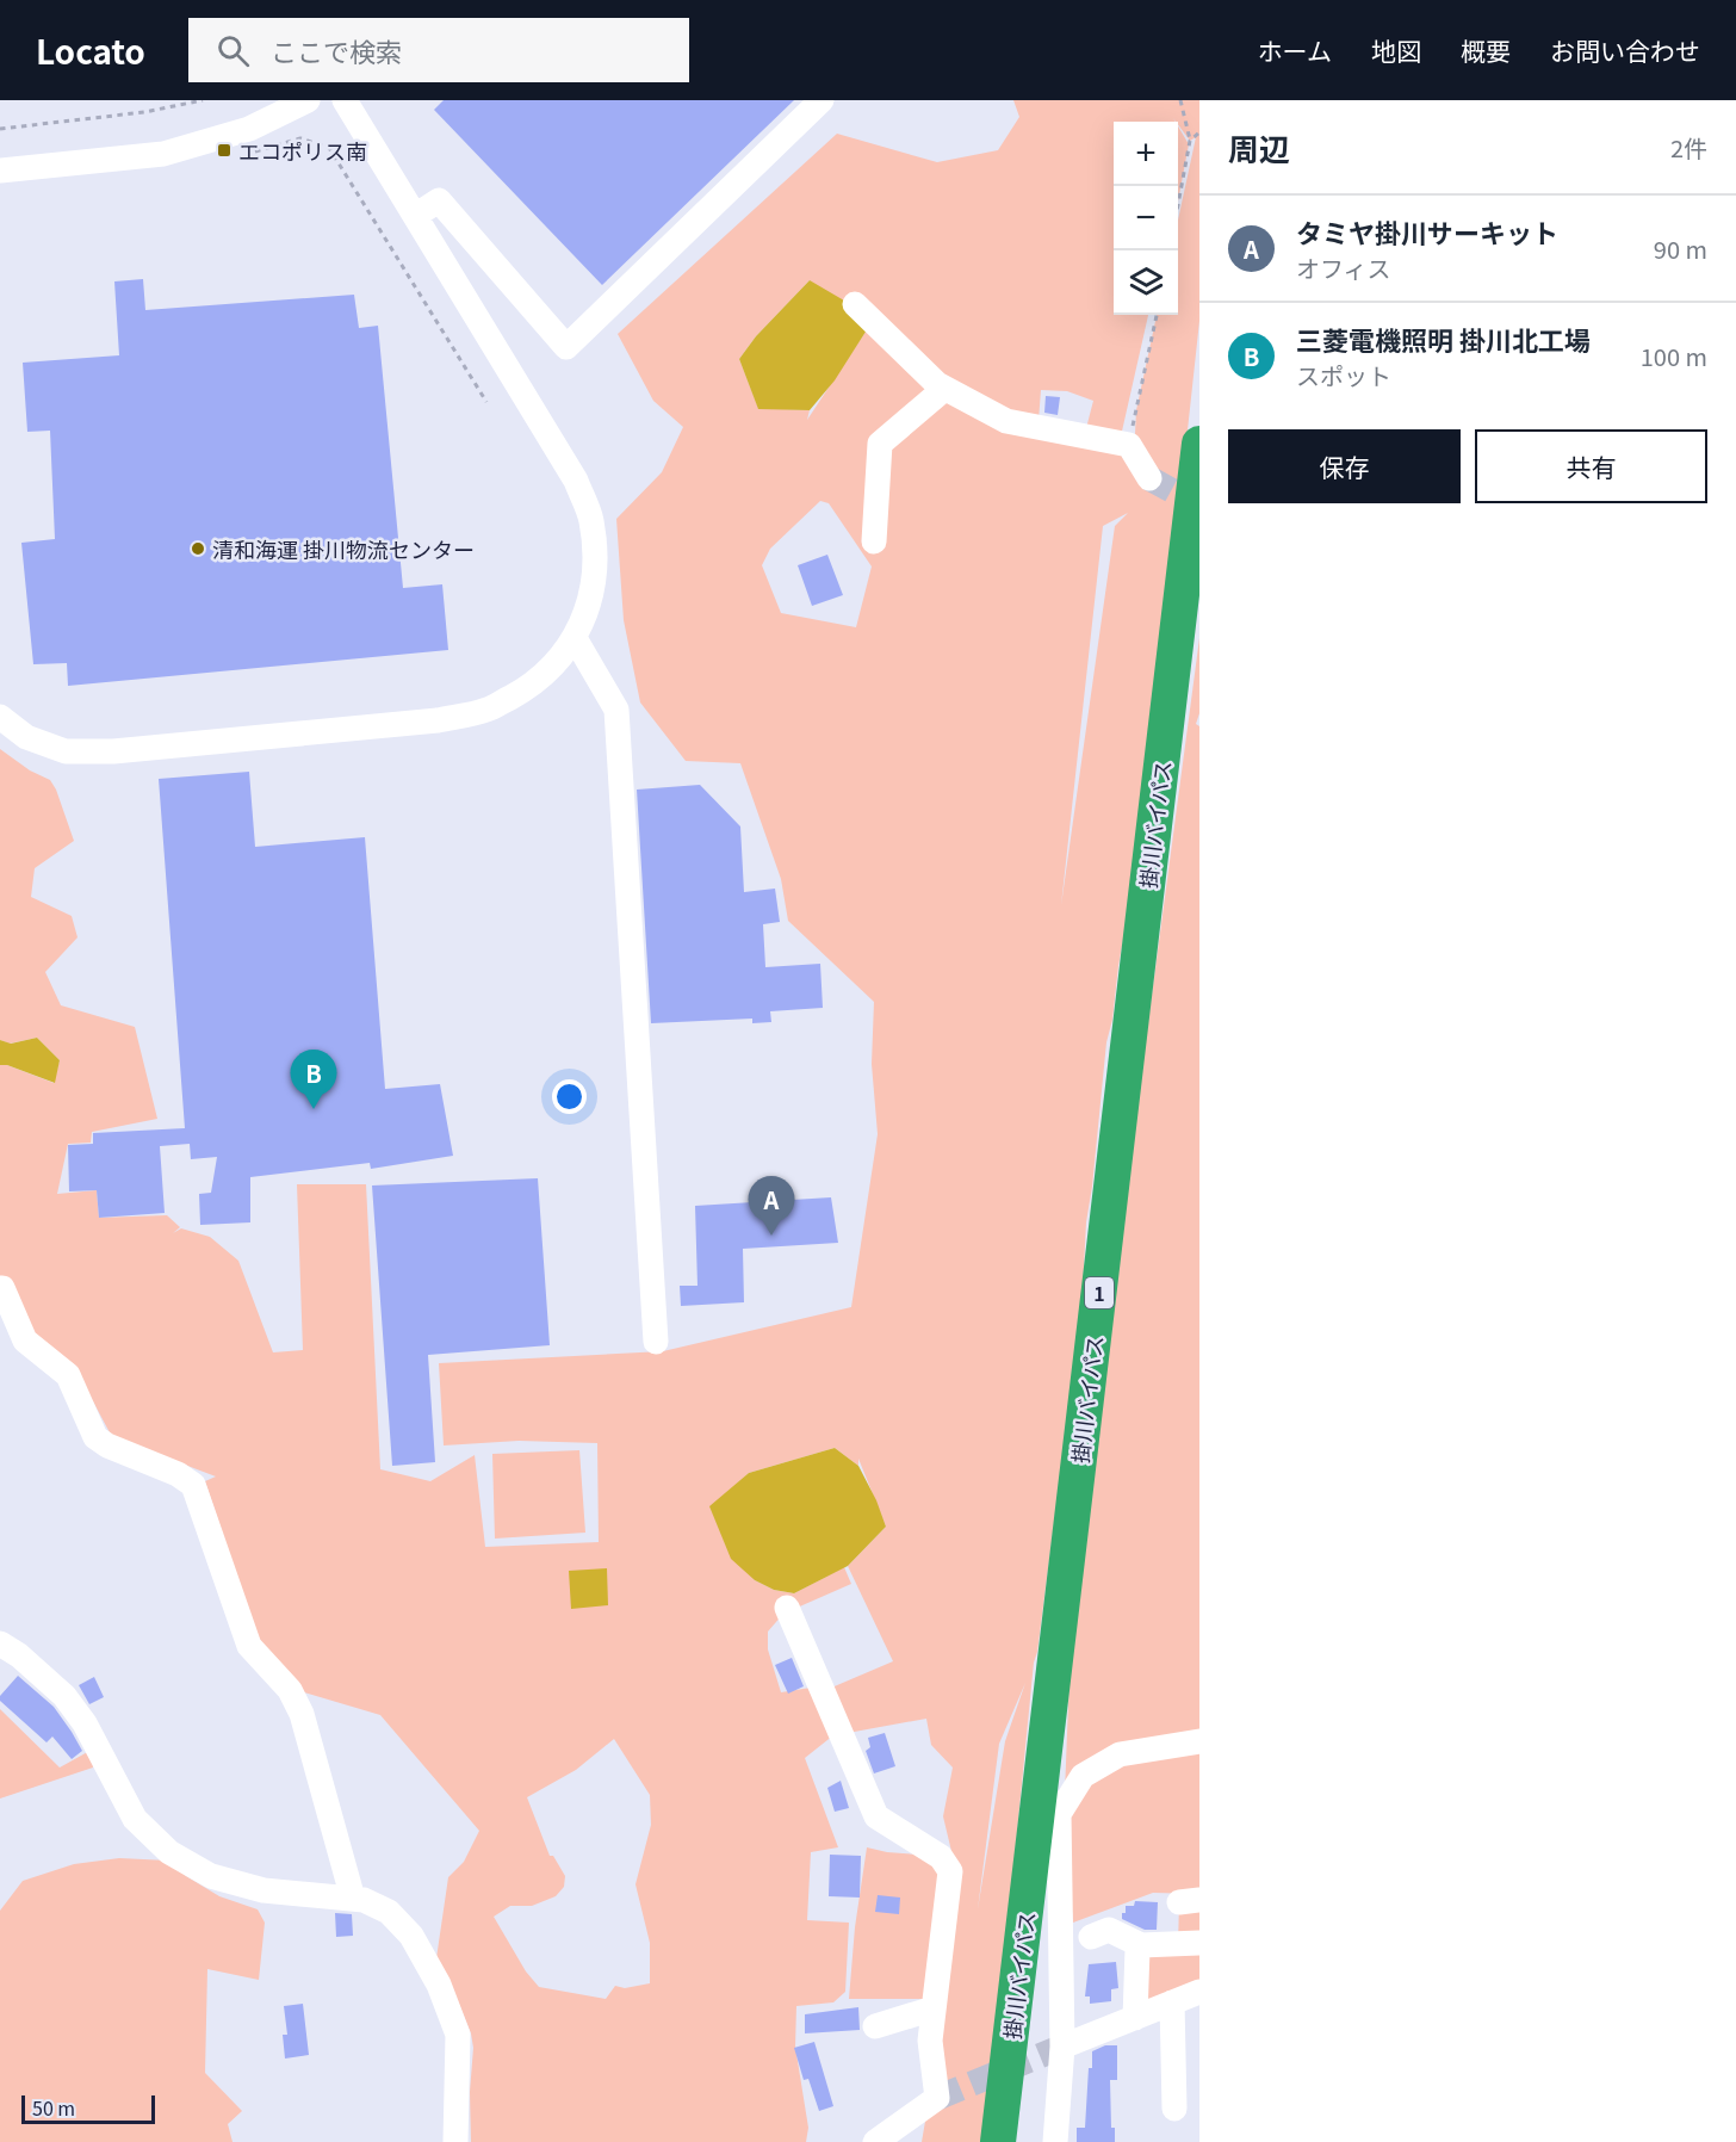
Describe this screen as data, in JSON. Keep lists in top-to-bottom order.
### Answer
{
  "streets": {
    "highway": ["掛川バイパス", "1"]
  },
  "places": {
    "transit": ["エコポリス南"],
    "other": ["清和海運 掛川物流センター"]
  },
  "scale_bar": "50 m",
  "page": {
    "header": "Locato",
    "search": "ここで検索",
    "nav": [
      "ホーム",
      "地図",
      "概要",
      "お問い合わせ"
    ],
    "heading": ["周辺", "2件"],
    "map_buttons": ["+", "−"],
    "list": [
      {
        "mark": "A",
        "name": "タミヤ掛川サーキット",
        "note": "オフィス",
        "value": "90 m"
      },
      {
        "mark": "B",
        "name": "三菱電機照明 掛川北工場",
        "note": "スポット",
        "value": "100 m"
      }
    ],
    "buttons": ["保存", "共有"],
    "pins": ["B", "A"],
    "scale": "50 m"
  }
}
